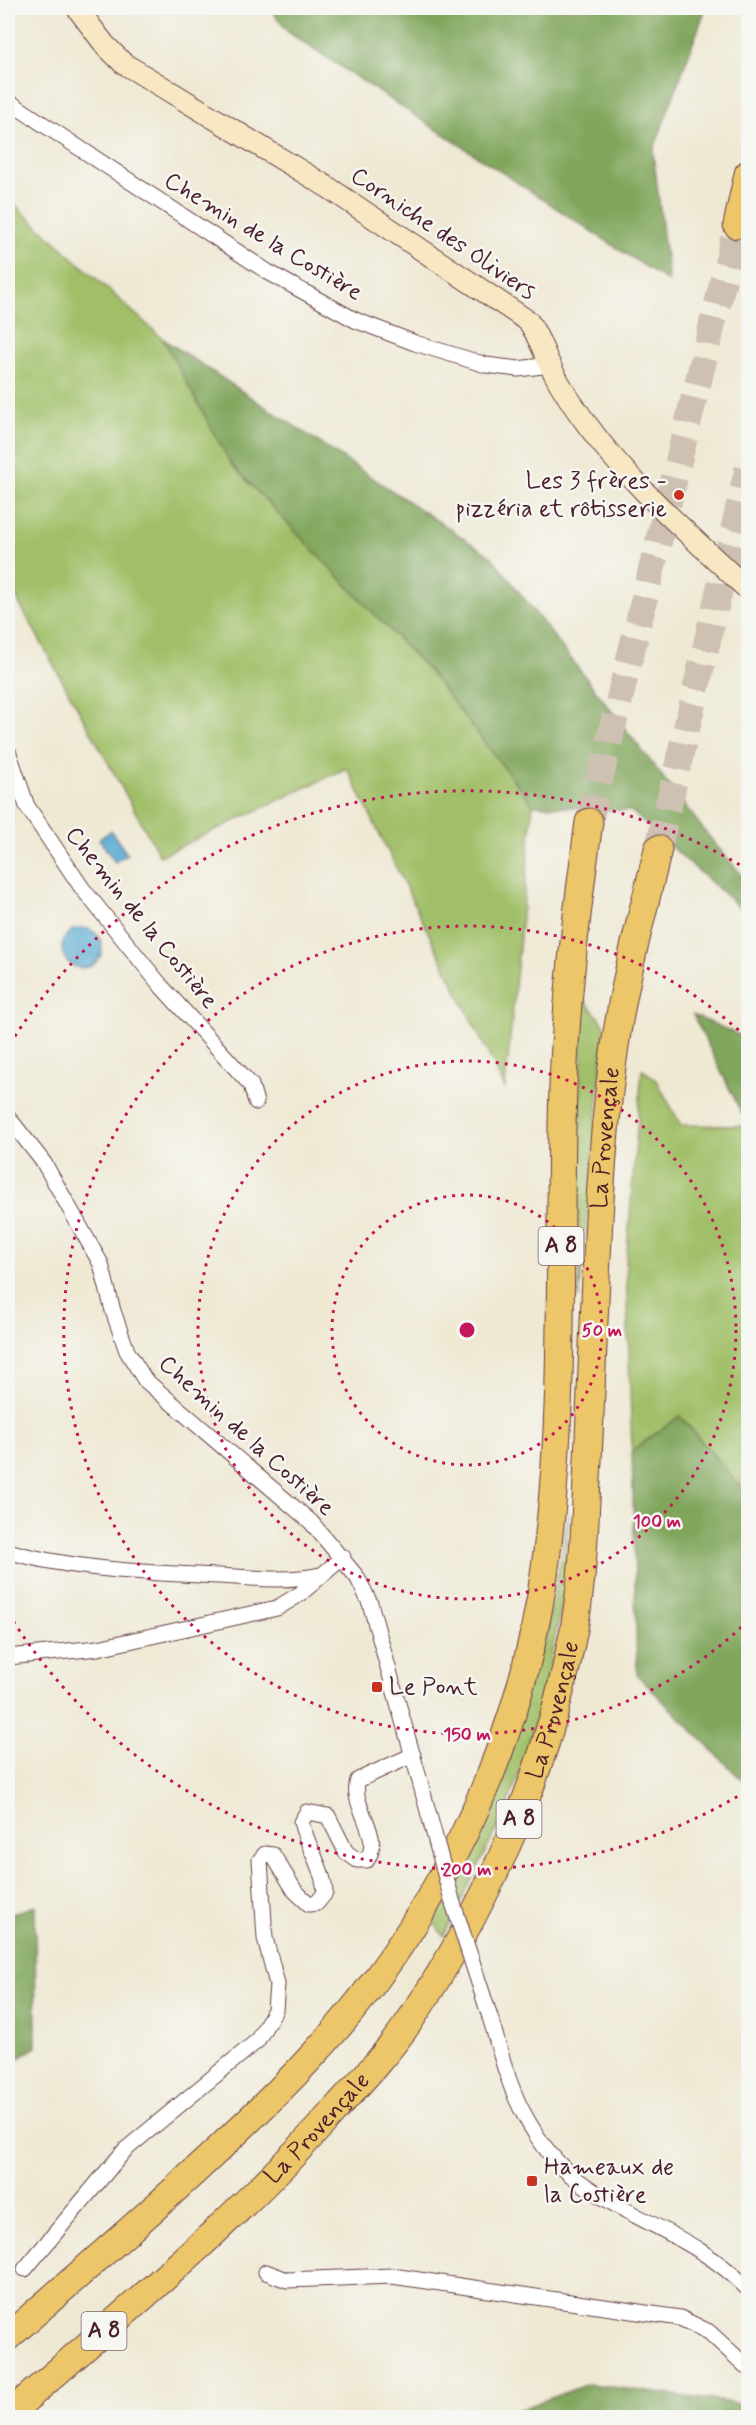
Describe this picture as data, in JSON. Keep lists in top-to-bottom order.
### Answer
{
  "streets": {
    "highway": ["La Provençale", "A 8"],
    "street": ["Corniche des Oliviers", "Chemin de la Costière"]
  },
  "crossings": [
    ["Corniche des Oliviers", "Chemin de la Costière"]
  ],
  "places": {
    "other": ["Les 3 frères - pizzéria et rôtisserie"],
    "transit": ["Le Pont", "Hameaux de la Costière"]
  },
  "rings": [
    "50 m",
    "100 m",
    "150 m",
    "200 m"
  ]
}
